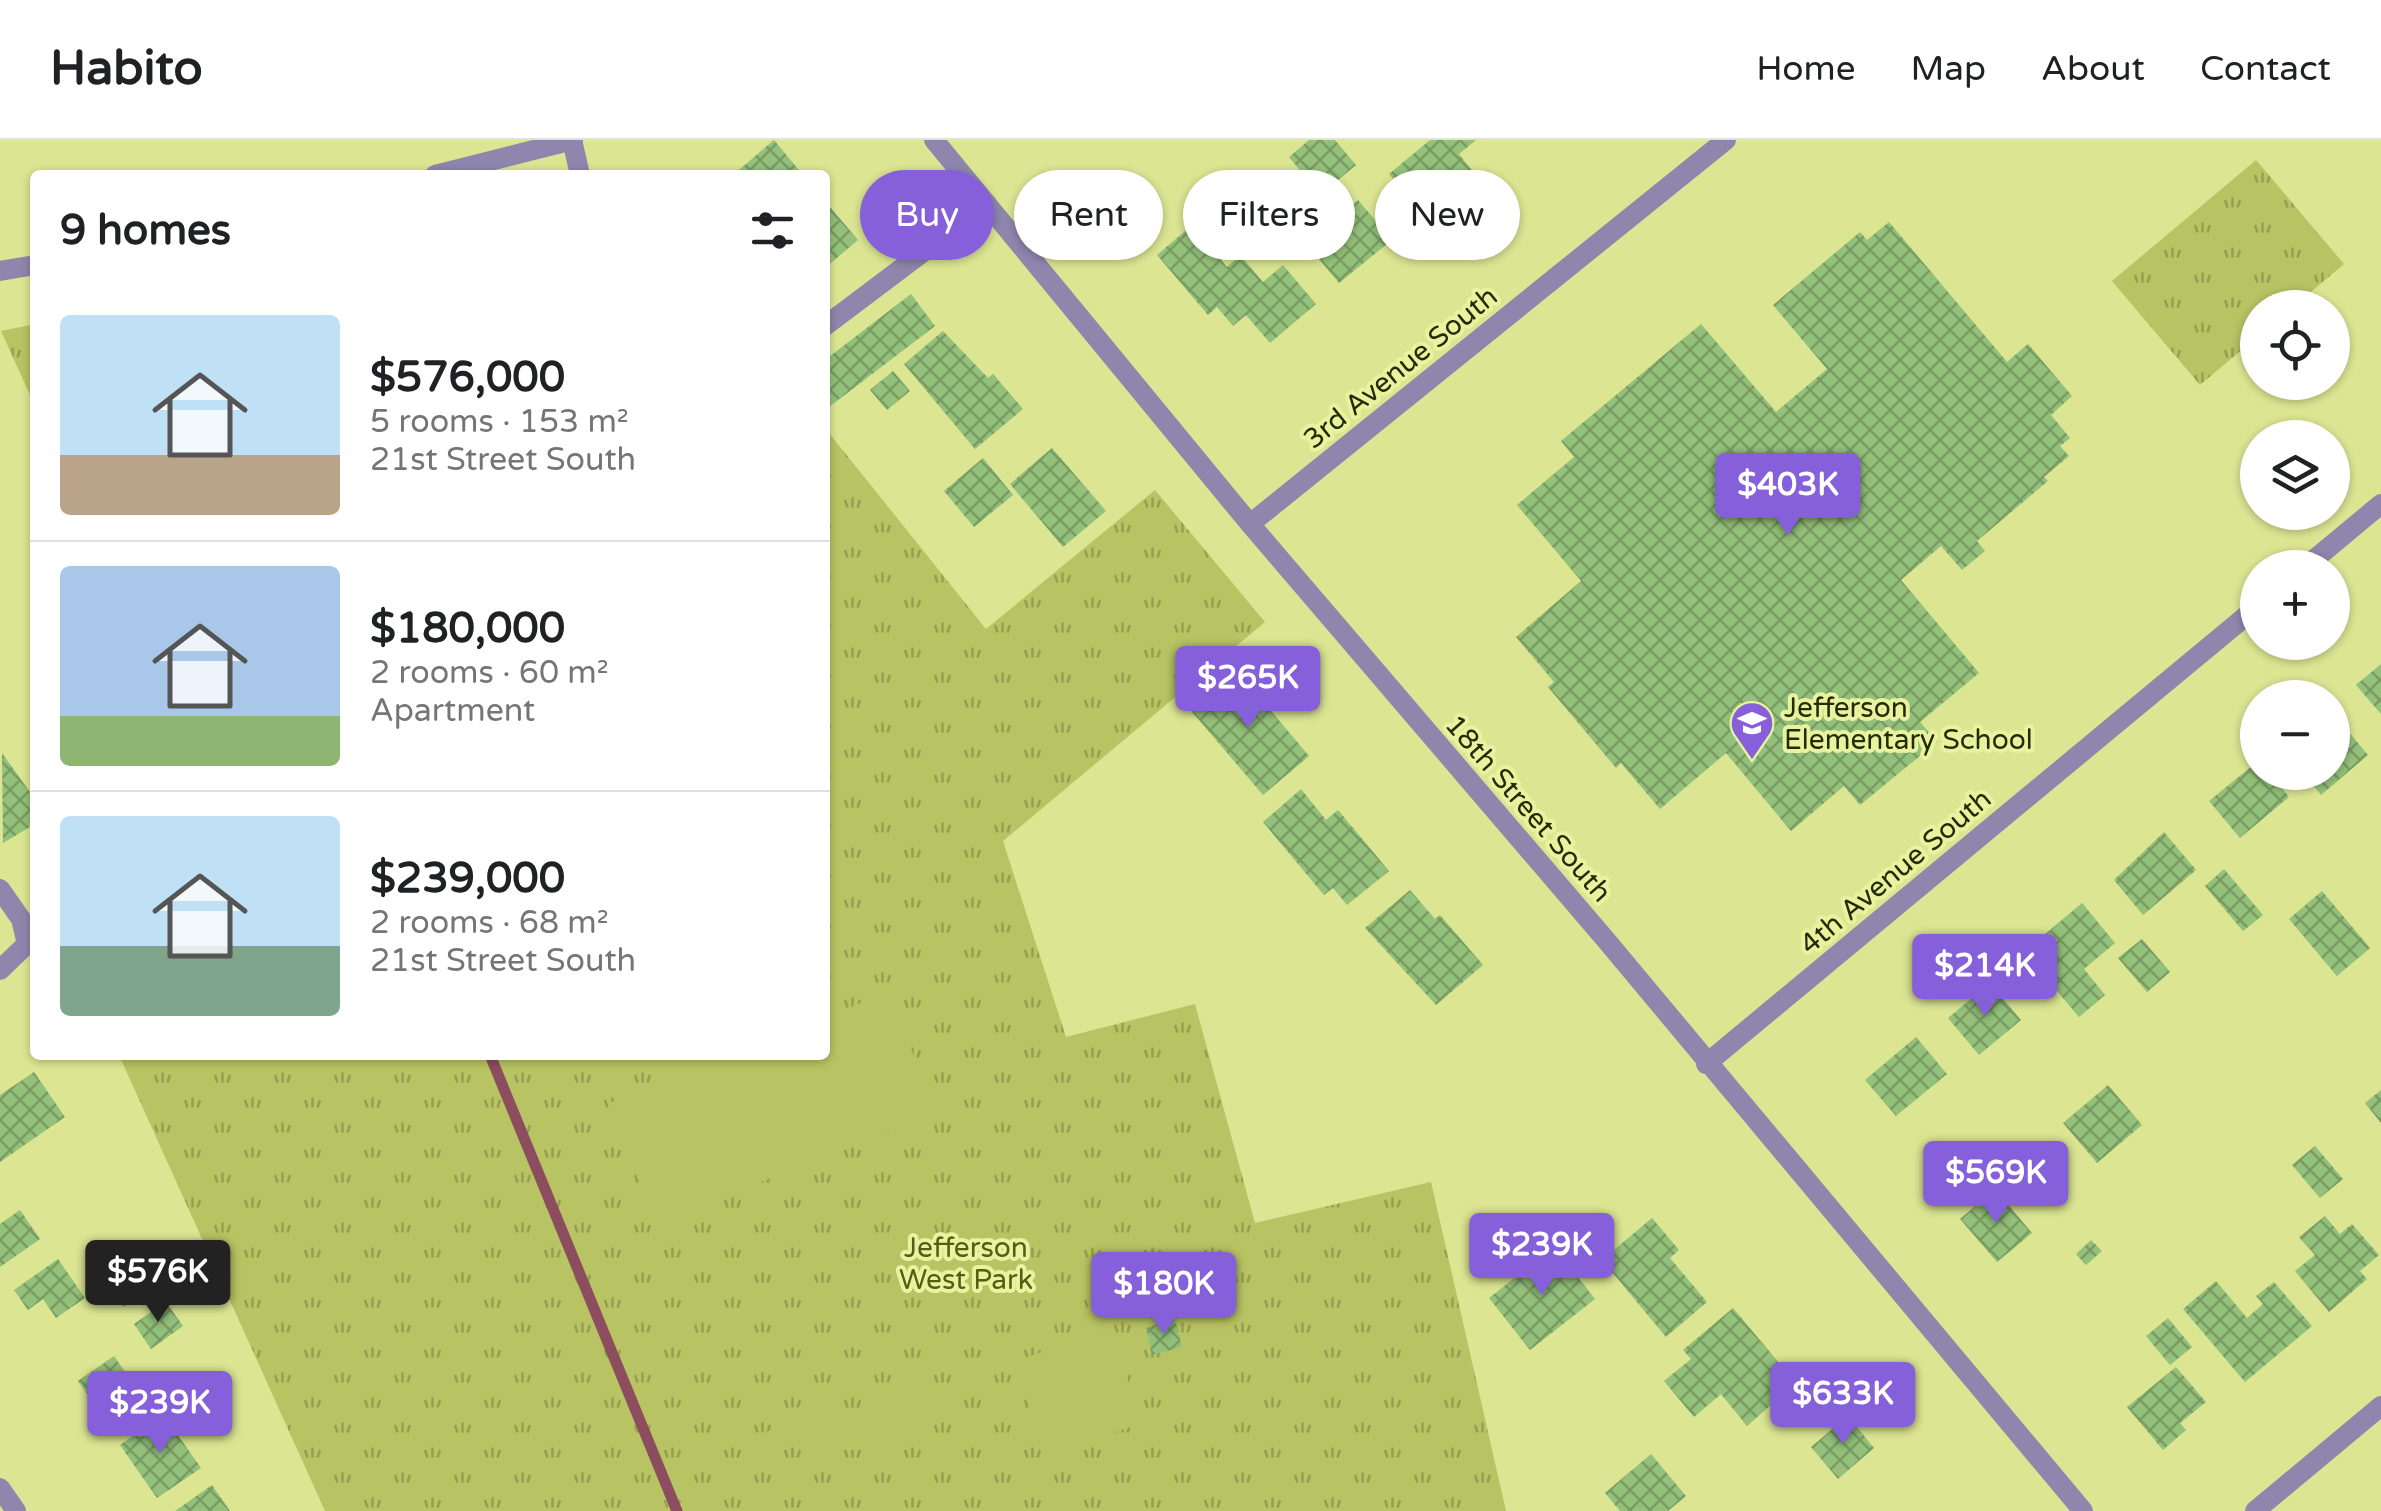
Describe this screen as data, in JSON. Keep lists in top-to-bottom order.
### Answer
{
  "streets": {
    "street": ["3rd Avenue South", "18th Street South", "4th Avenue South"]
  },
  "crossings": [
    ["3rd Avenue South", "18th Street South"],
    ["18th Street South", "4th Avenue South"]
  ],
  "parks": ["Jefferson West Park"],
  "places": {
    "school or university": ["Jefferson Elementary School"]
  },
  "page": {
    "header": "Habito",
    "nav": [
      "Home",
      "Map",
      "About",
      "Contact"
    ],
    "chip": [
      "Buy",
      "Rent",
      "Filters",
      "New"
    ],
    "heading": "9 homes",
    "map_buttons": ["+", "−"],
    "list": [
      {
        "name": "$576,000",
        "note": "5 rooms · 153 m² · 21st Street South"
      },
      {
        "name": "$180,000",
        "note": "2 rooms · 60 m² · Apartment"
      },
      {
        "name": "$239,000",
        "note": "2 rooms · 68 m² · 21st Street South"
      }
    ],
    "price": [
      "$403K",
      "$265K",
      "$214K",
      "$569K",
      "$239K",
      "$576K",
      "$180K",
      "$633K",
      "$239K"
    ]
  }
}
